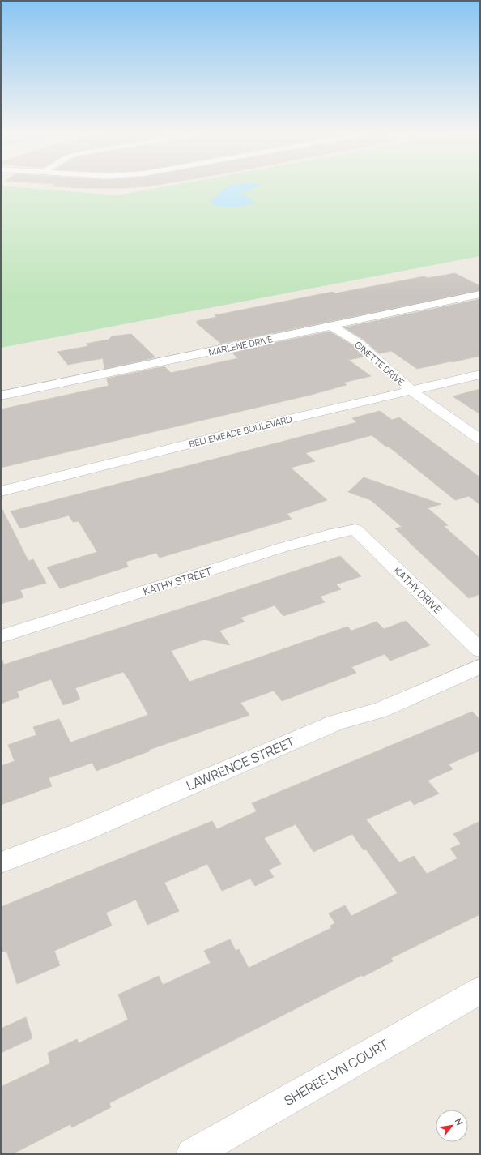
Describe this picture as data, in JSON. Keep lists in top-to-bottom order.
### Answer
{
  "streets": {
    "street": [
      "MARLENE DRIVE",
      "GINETTE DRIVE",
      "BELLEMEADE BOULEVARD",
      "KATHY STREET",
      "KATHY DRIVE",
      "LAWRENCE STREET",
      "SHEREE LYN COURT"
    ]
  },
  "crossings": [
    ["MARLENE DRIVE", "GINETTE DRIVE"],
    ["GINETTE DRIVE", "BELLEMEADE BOULEVARD"],
    ["KATHY STREET", "KATHY DRIVE"]
  ],
  "north": "top right"
}
